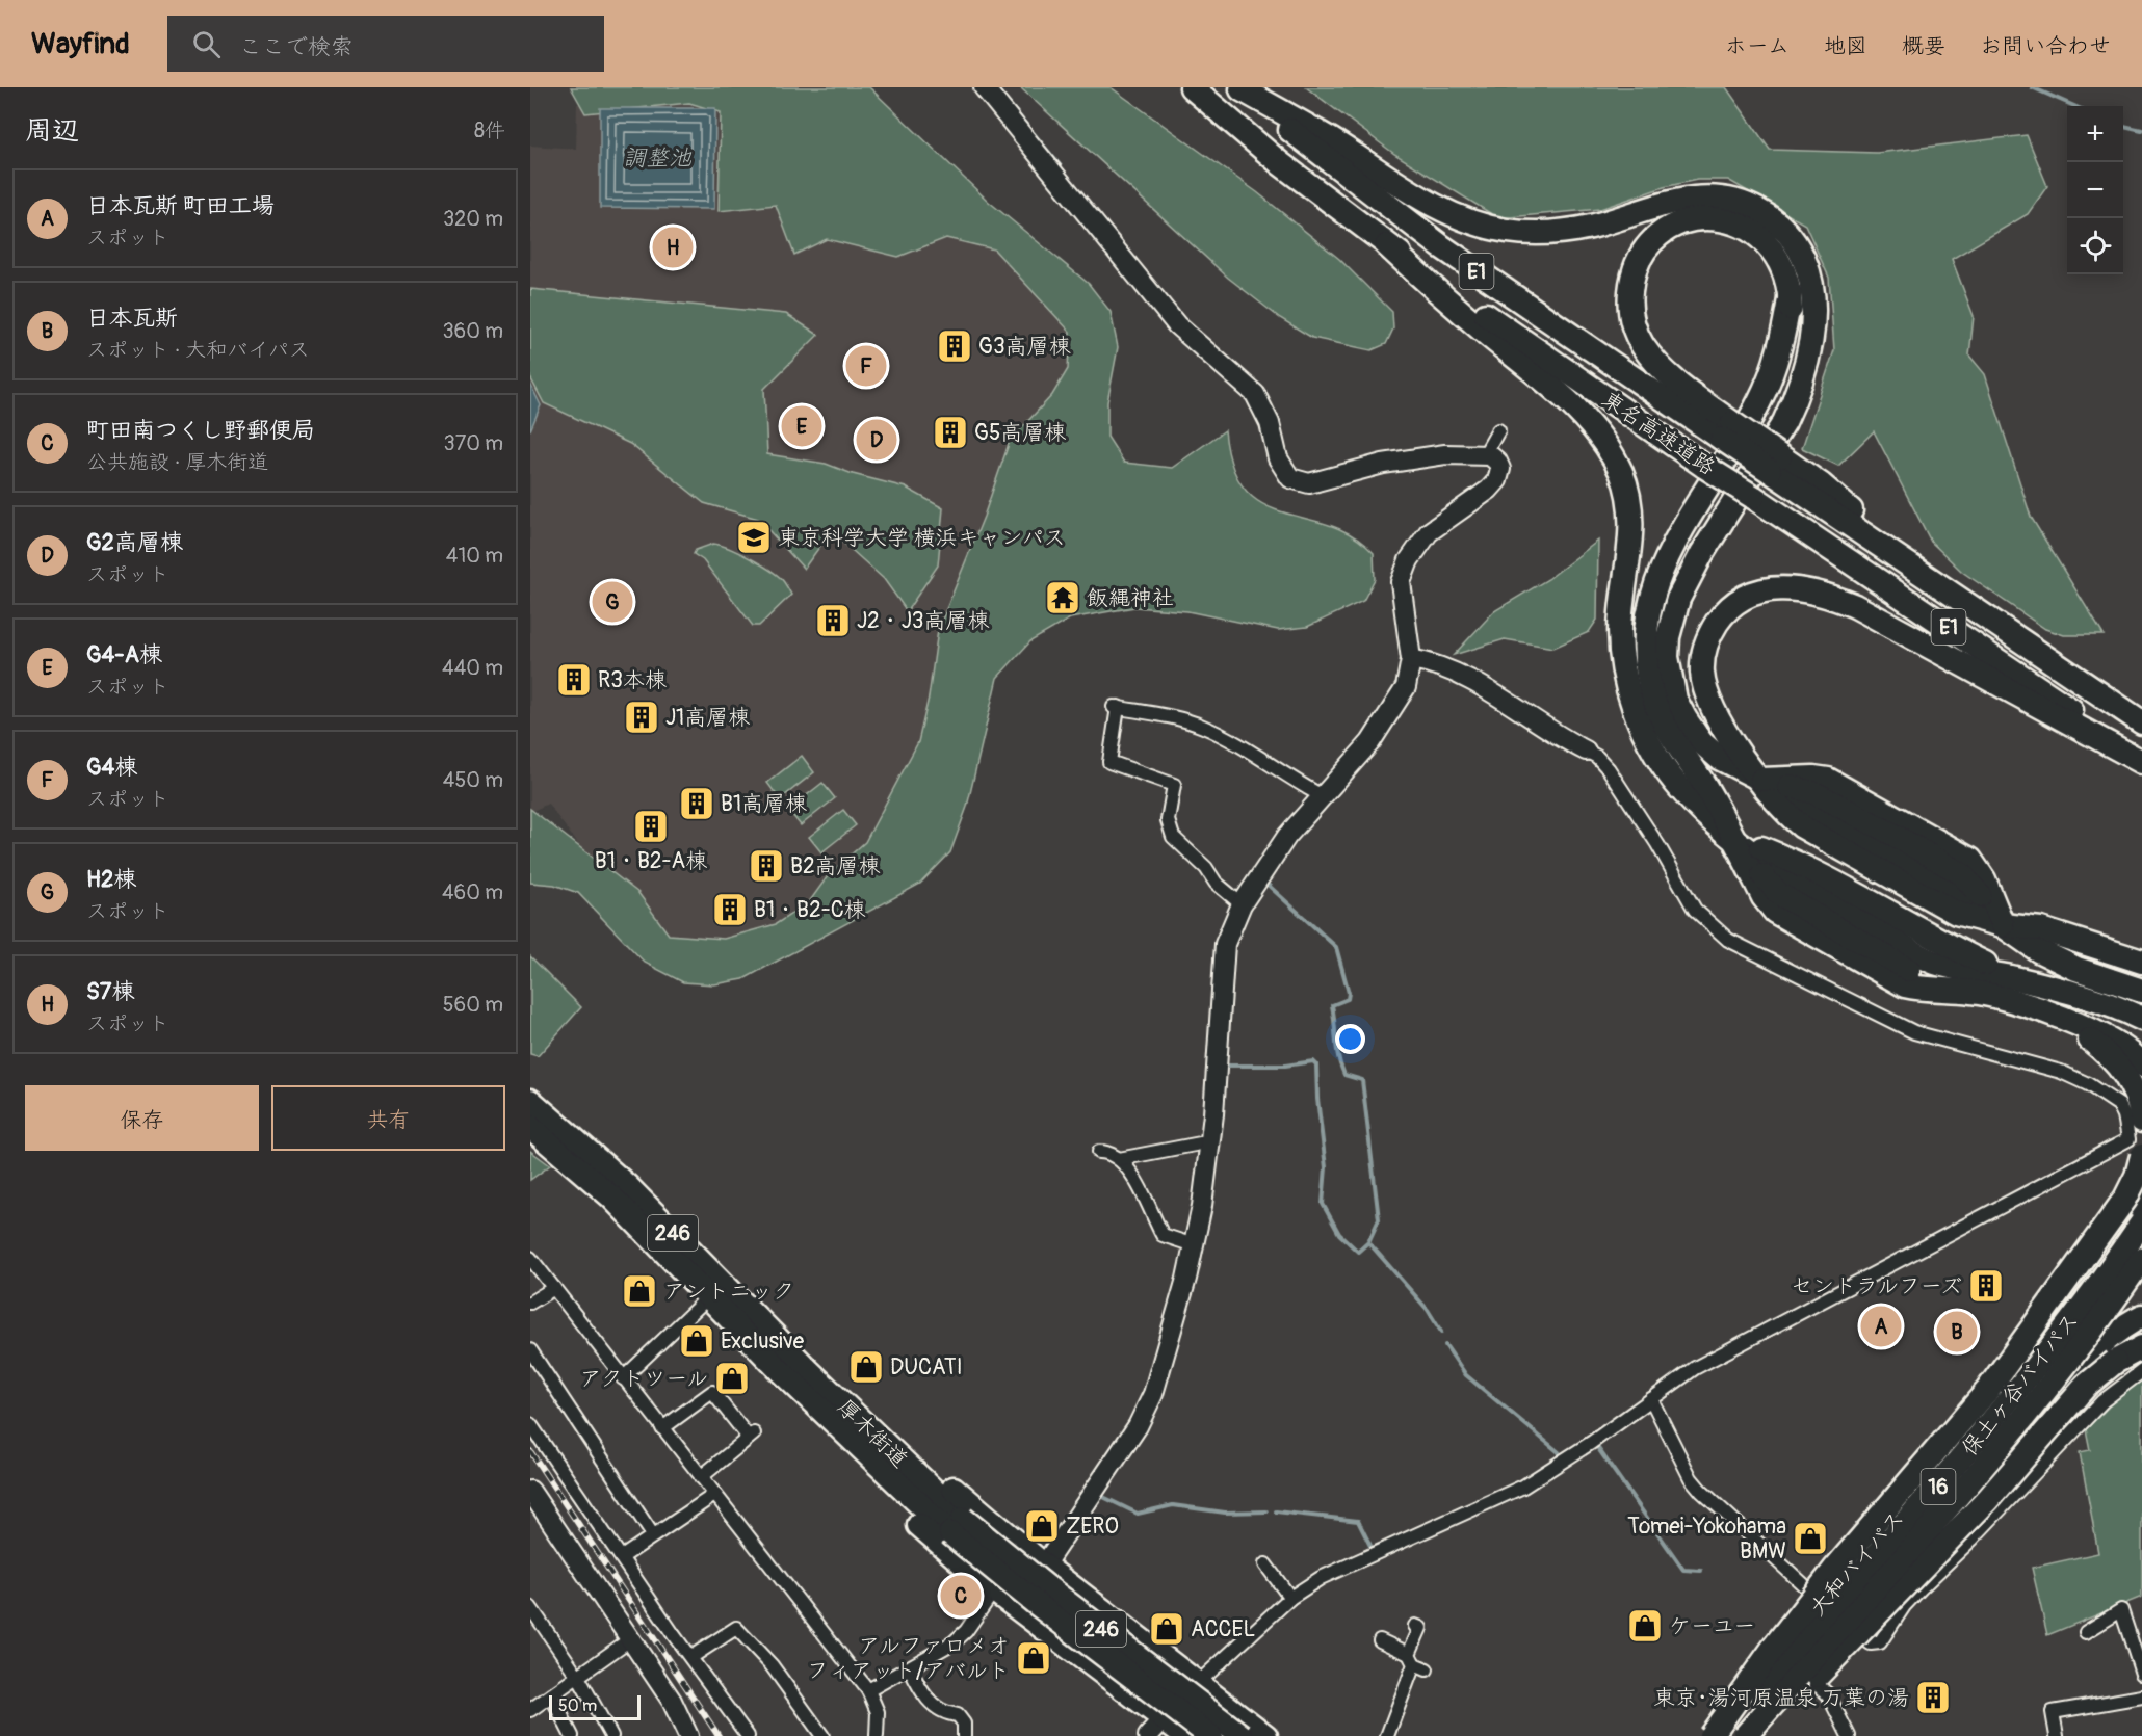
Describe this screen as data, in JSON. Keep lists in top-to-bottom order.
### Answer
{
  "streets": {
    "highway": [
      "E1",
      "東名高速道路",
      "246",
      "保土ヶ谷バイパス",
      "厚木街道",
      "16",
      "大和バイパス"
    ]
  },
  "water": ["調整池"],
  "places": {
    "building": [
      "G3高層棟",
      "G5高層棟",
      "J2・J3高層棟",
      "R3本棟",
      "J1高層棟",
      "B1高層棟",
      "B1・B2-A棟",
      "B2高層棟",
      "B1・B2-C棟",
      "セントラルフーズ",
      "東京･湯河原温泉 万葉の湯"
    ],
    "school or university": ["東京科学大学 横浜キャンパス"],
    "temple": ["飯縄神社"],
    "shop": [
      "アントニック",
      "Exclusive",
      "DUCATI",
      "アクトツール",
      "ZERO",
      "Tomei-Yokohama BMW",
      "ケーユー",
      "ACCEL",
      "アルファロメオ フィアット/アバルト"
    ]
  },
  "scale_bar": "50 m",
  "page": {
    "header": "Wayfind",
    "search": "ここで検索",
    "nav": [
      "ホーム",
      "地図",
      "概要",
      "お問い合わせ"
    ],
    "heading": ["周辺", "8件"],
    "map_buttons": ["+", "−"],
    "list": [
      {
        "mark": "A",
        "name": "日本瓦斯 町田工場",
        "note": "スポット",
        "value": "320 m"
      },
      {
        "mark": "B",
        "name": "日本瓦斯",
        "note": "スポット · 大和バイパス",
        "value": "360 m"
      },
      {
        "mark": "C",
        "name": "町田南つくし野郵便局",
        "note": "公共施設 · 厚木街道",
        "value": "370 m"
      },
      {
        "mark": "D",
        "name": "G2高層棟",
        "note": "スポット",
        "value": "410 m"
      },
      {
        "mark": "E",
        "name": "G4-A棟",
        "note": "スポット",
        "value": "440 m"
      },
      {
        "mark": "F",
        "name": "G4棟",
        "note": "スポット",
        "value": "450 m"
      },
      {
        "mark": "G",
        "name": "H2棟",
        "note": "スポット",
        "value": "460 m"
      },
      {
        "mark": "H",
        "name": "S7棟",
        "note": "スポット",
        "value": "560 m"
      }
    ],
    "pins": [
      "H",
      "F",
      "E",
      "D",
      "G",
      "A",
      "B",
      "C"
    ],
    "buttons": ["保存", "共有"],
    "scale": "50 m"
  }
}
